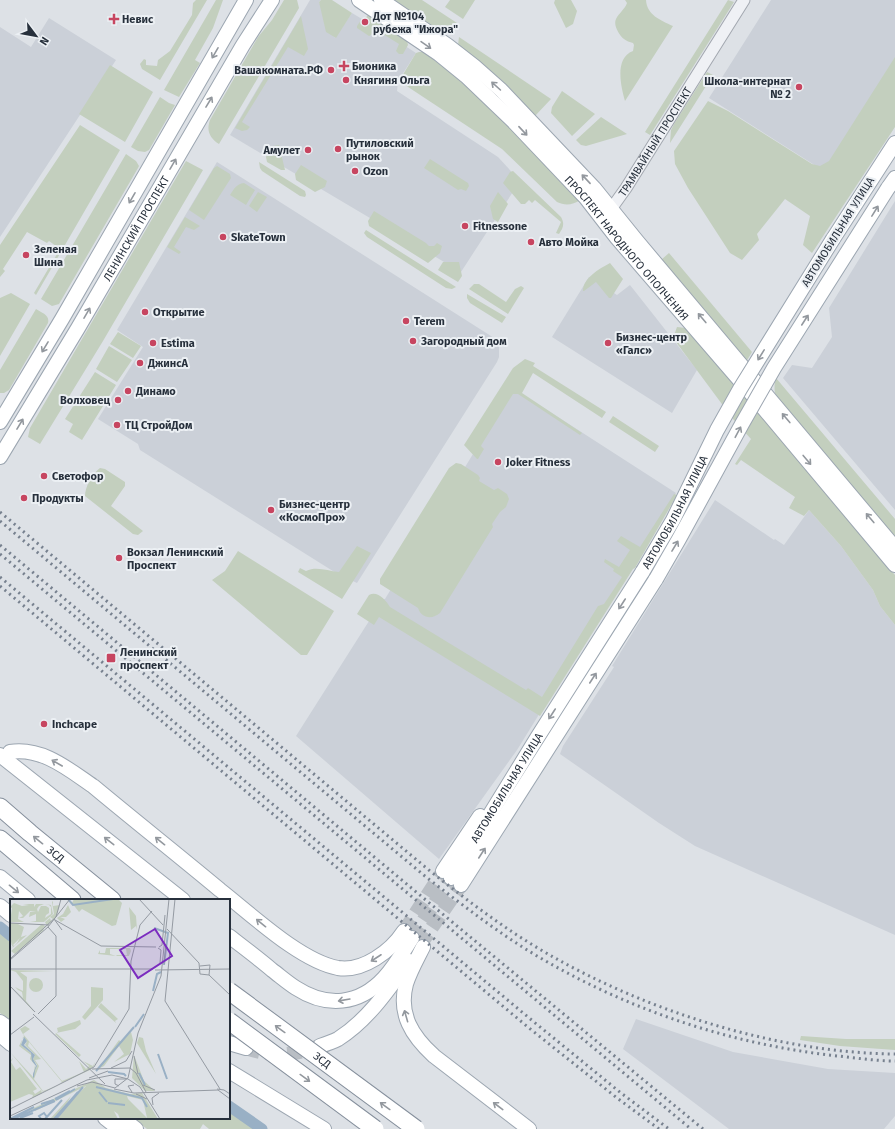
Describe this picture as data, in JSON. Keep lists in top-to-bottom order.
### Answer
{
  "streets": {
    "highway": ["ЗСД"],
    "main road": ["ЛЕНИНСКИЙ ПРОСПЕКТ", "АВТОМОБИЛЬНАЯ УЛИЦА", "ПРОСПЕКТ НАРОДНОГО ОПОЛЧЕНИЯ"],
    "street": ["ТРАМВАЙНЫЙ ПРОСПЕКТ"]
  },
  "crossings": [
    ["ТРАМВАЙНЫЙ ПРОСПЕКТ", "ПРОСПЕКТ НАРОДНОГО ОПОЛЧЕНИЯ"]
  ],
  "places": {
    "health": ["Невис", "Бионика"],
    "other": [
      "Дот №104 рубежа \"Ижора\"",
      "Вашакомната.РФ",
      "Княгиня Ольга",
      "Школа-интернат № 2",
      "Путиловский рынок",
      "Амулет",
      "Ozon",
      "Fitnessone",
      "SkateTown",
      "Авто Мойка",
      "Зеленая Шина",
      "Открытие",
      "Terem",
      "Загородный дом",
      "Estima",
      "Бизнес-центр «Галс»",
      "ДжинсА",
      "Динамо",
      "Волховец",
      "ТЦ СтройДом",
      "Joker Fitness",
      "Светофор",
      "Продукты",
      "Бизнес-центр «КосмоПро»",
      "Вокзал Ленинский Проспект",
      "Inchcape"
    ],
    "transit": ["Ленинский проспект"]
  },
  "north": "bottom right"
}
